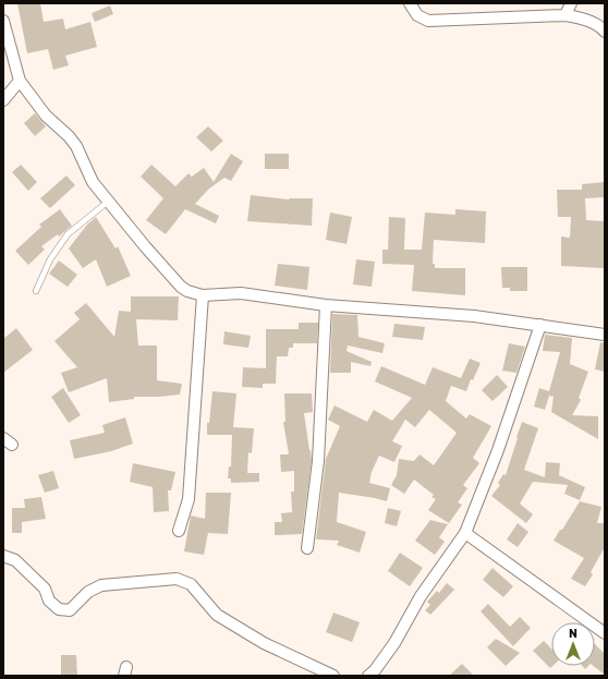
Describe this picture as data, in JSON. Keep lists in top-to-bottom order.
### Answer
{
  "north": "top"
}
